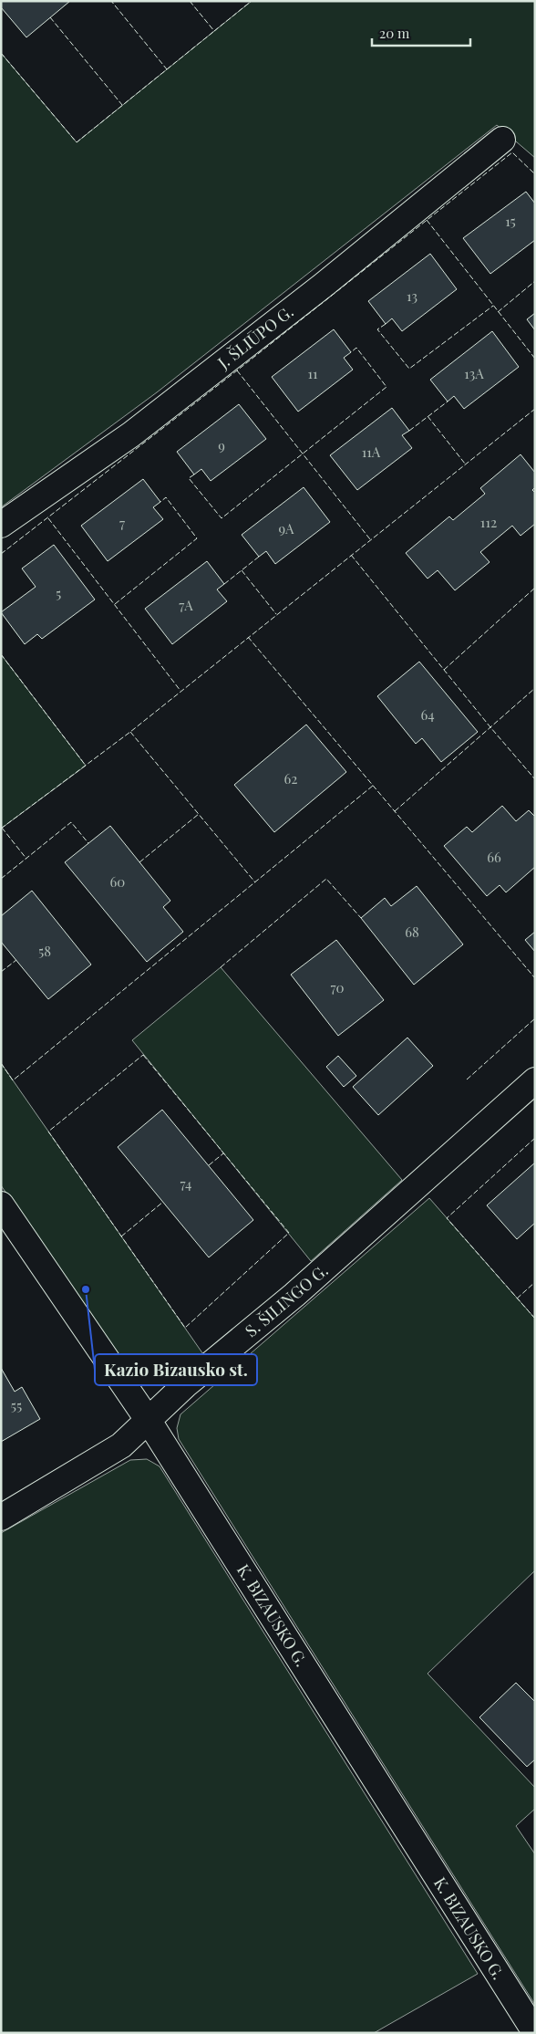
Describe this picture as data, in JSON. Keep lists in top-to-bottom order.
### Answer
{
  "streets": {
    "street": ["J. ŠLIŪPO G.", "S. ŠILINGO G.", "K. BIZAUSKO G."]
  },
  "crossings": [
    ["S. ŠILINGO G.", "K. BIZAUSKO G."]
  ],
  "places": ["Kazio Bizausko st."],
  "house_numbers": [
    "15",
    "13",
    "11",
    "13A",
    "9",
    "11A",
    "112",
    "7",
    "9A",
    "5",
    "7A",
    "64",
    "62",
    "66",
    "60",
    "68",
    "58",
    "70",
    "74",
    "55"
  ],
  "scale_bar": "20 m"
}
